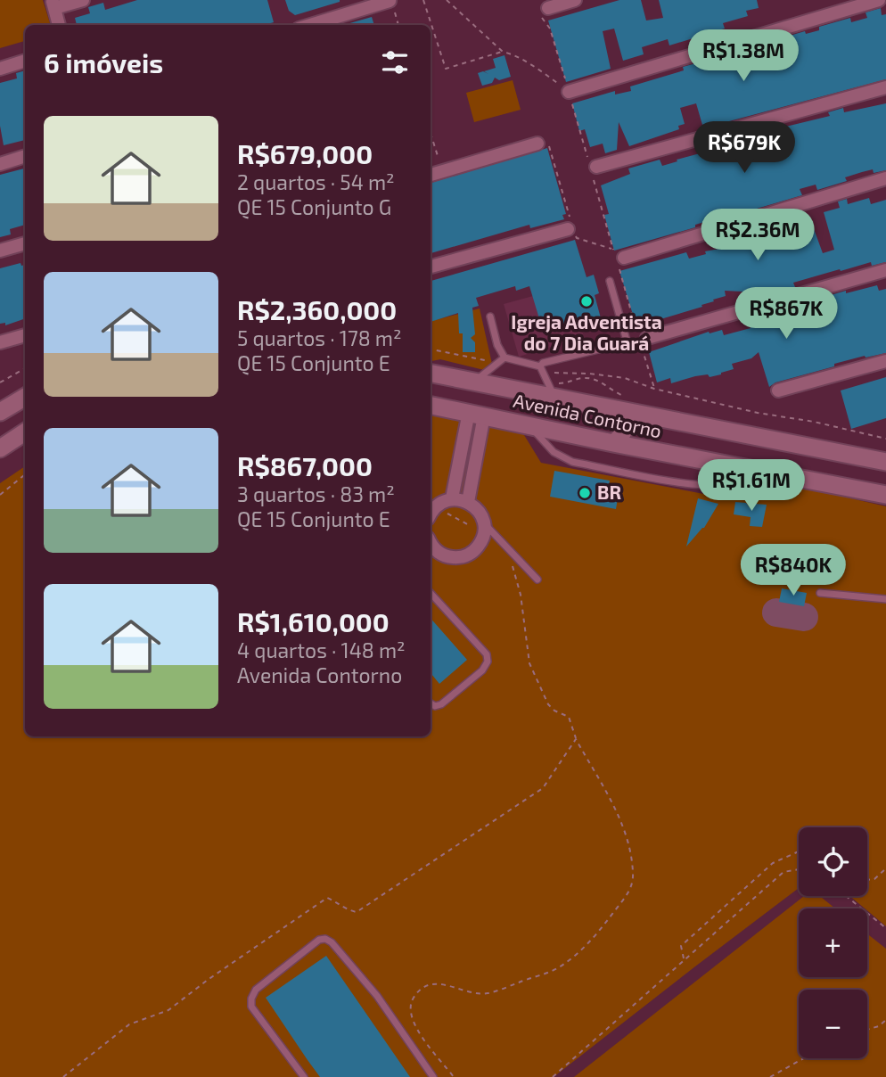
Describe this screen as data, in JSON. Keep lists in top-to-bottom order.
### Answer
{
  "streets": {
    "main road": ["Avenida Contorno"]
  },
  "places": ["Igreja Adventista do 7 Dia Guará", "BR"],
  "page": {
    "heading": "6 imóveis",
    "price": [
      "R$1.38M",
      "R$679K",
      "R$2.36M",
      "R$867K",
      "R$1.61M",
      "R$840K"
    ],
    "list": [
      {
        "name": "R$679,000",
        "note": "2 quartos · 54 m² · QE 15 Conjunto G"
      },
      {
        "name": "R$2,360,000",
        "note": "5 quartos · 178 m² · QE 15 Conjunto E"
      },
      {
        "name": "R$867,000",
        "note": "3 quartos · 83 m² · QE 15 Conjunto E"
      },
      {
        "name": "R$1,610,000",
        "note": "4 quartos · 148 m² · Avenida Contorno"
      }
    ],
    "map_buttons": ["+", "−"]
  }
}
